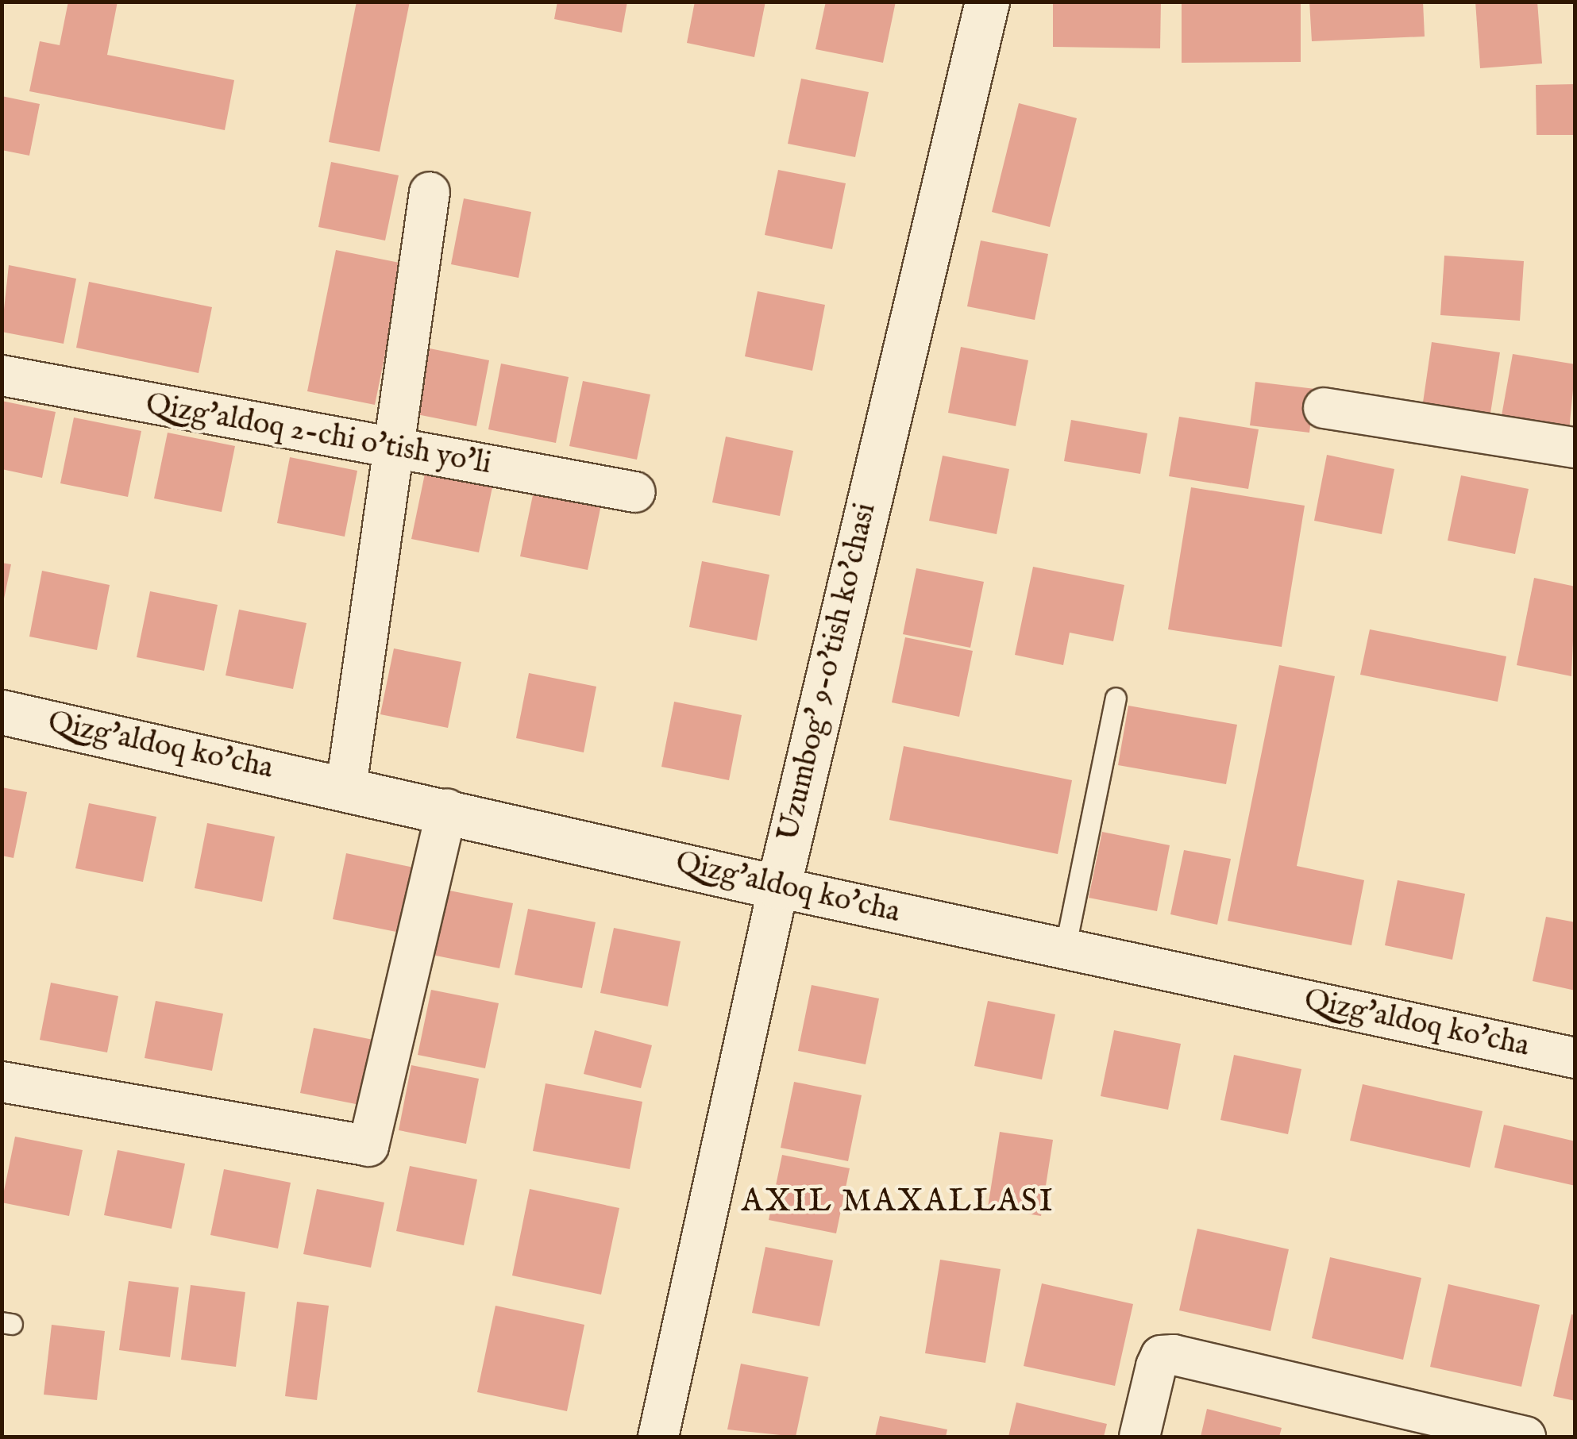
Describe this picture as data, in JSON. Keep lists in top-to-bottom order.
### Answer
{
  "streets": {
    "street": ["Qizg'aldoq 2-chi o'tish yo'li", "Uzumbog' 9-o'tish ko'chasi", "Qizg'aldoq ko'cha"]
  },
  "crossings": [
    ["Uzumbog' 9-o'tish ko'chasi", "Qizg'aldoq ko'cha"]
  ],
  "districts": ["AXIL MAXALLASI"]
}
